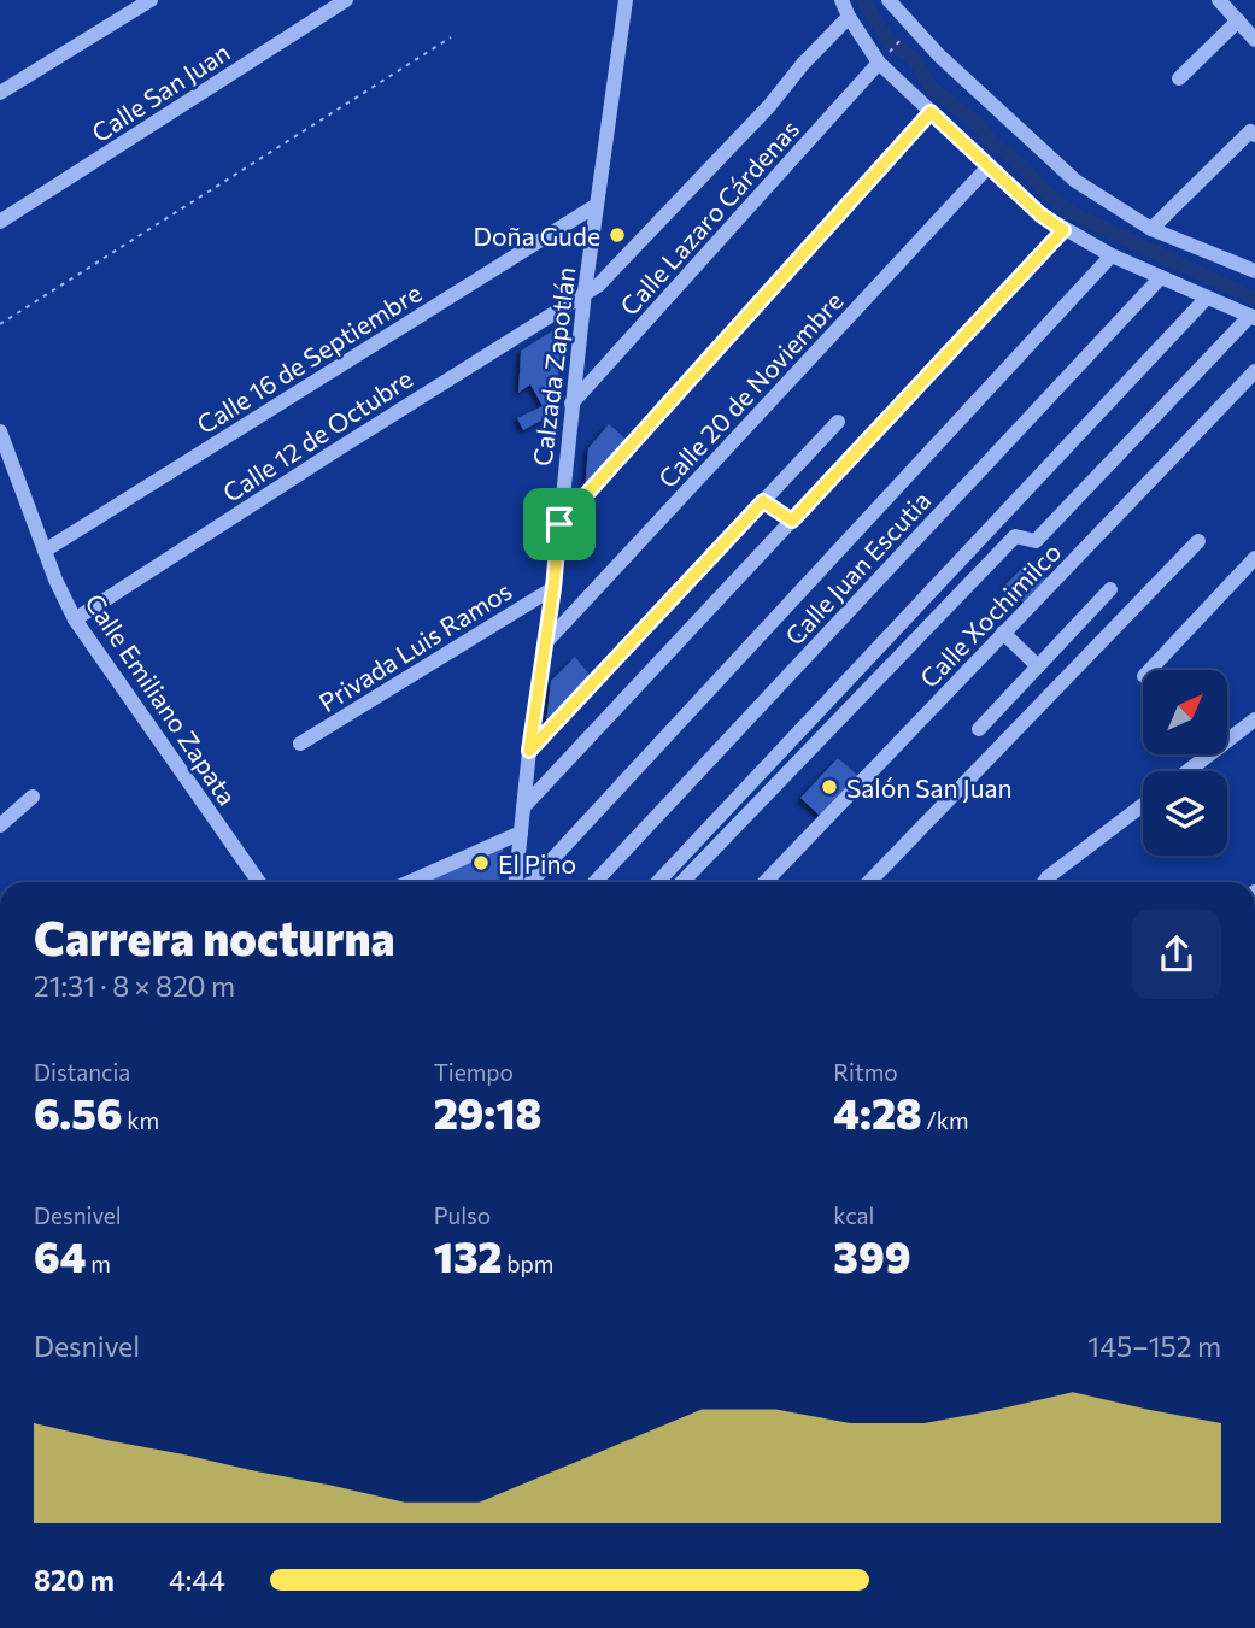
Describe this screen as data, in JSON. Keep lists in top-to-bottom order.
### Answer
{
  "streets": {
    "street": [
      "Calle San Juan",
      "Calle Lazaro Cárdenas",
      "Calle 16 de Septiembre",
      "Calzada Zapotlán",
      "Calle 20 de Noviembre",
      "Calle 12 de Octubre",
      "Calle Juan Escutia",
      "Calle Xochimilco",
      "Privada Luis Ramos",
      "Calle Emiliano Zapata"
    ]
  },
  "crossings": [
    ["Calle Lazaro Cárdenas", "Calzada Zapotlán"],
    ["Calle 16 de Septiembre", "Calzada Zapotlán"],
    ["Calle 16 de Septiembre", "Calle Emiliano Zapata"],
    ["Calzada Zapotlán", "Calle 20 de Noviembre"],
    ["Calzada Zapotlán", "Calle 12 de Octubre"],
    ["Calzada Zapotlán", "Privada Luis Ramos"],
    ["Calle 12 de Octubre", "Calle Emiliano Zapata"]
  ],
  "places": ["Doña Gude", "Salón San Juan", "El Pino"],
  "north": "top right",
  "page": {
    "heading": ["Carrera nocturna", "21:31 · 8 × 820 m"],
    "stats": [
      ["Distancia", "6.56 km"],
      ["Tiempo", "29:18"],
      ["Ritmo", "4:28 /km"],
      ["Desnivel", "64 m"],
      ["Pulso", "132 bpm"],
      ["kcal", "399"]
    ],
    "chart": ["Desnivel", "145–152 m"],
    "list": [
      {
        "name": "820 m",
        "note": "4:44"
      }
    ]
  }
}
